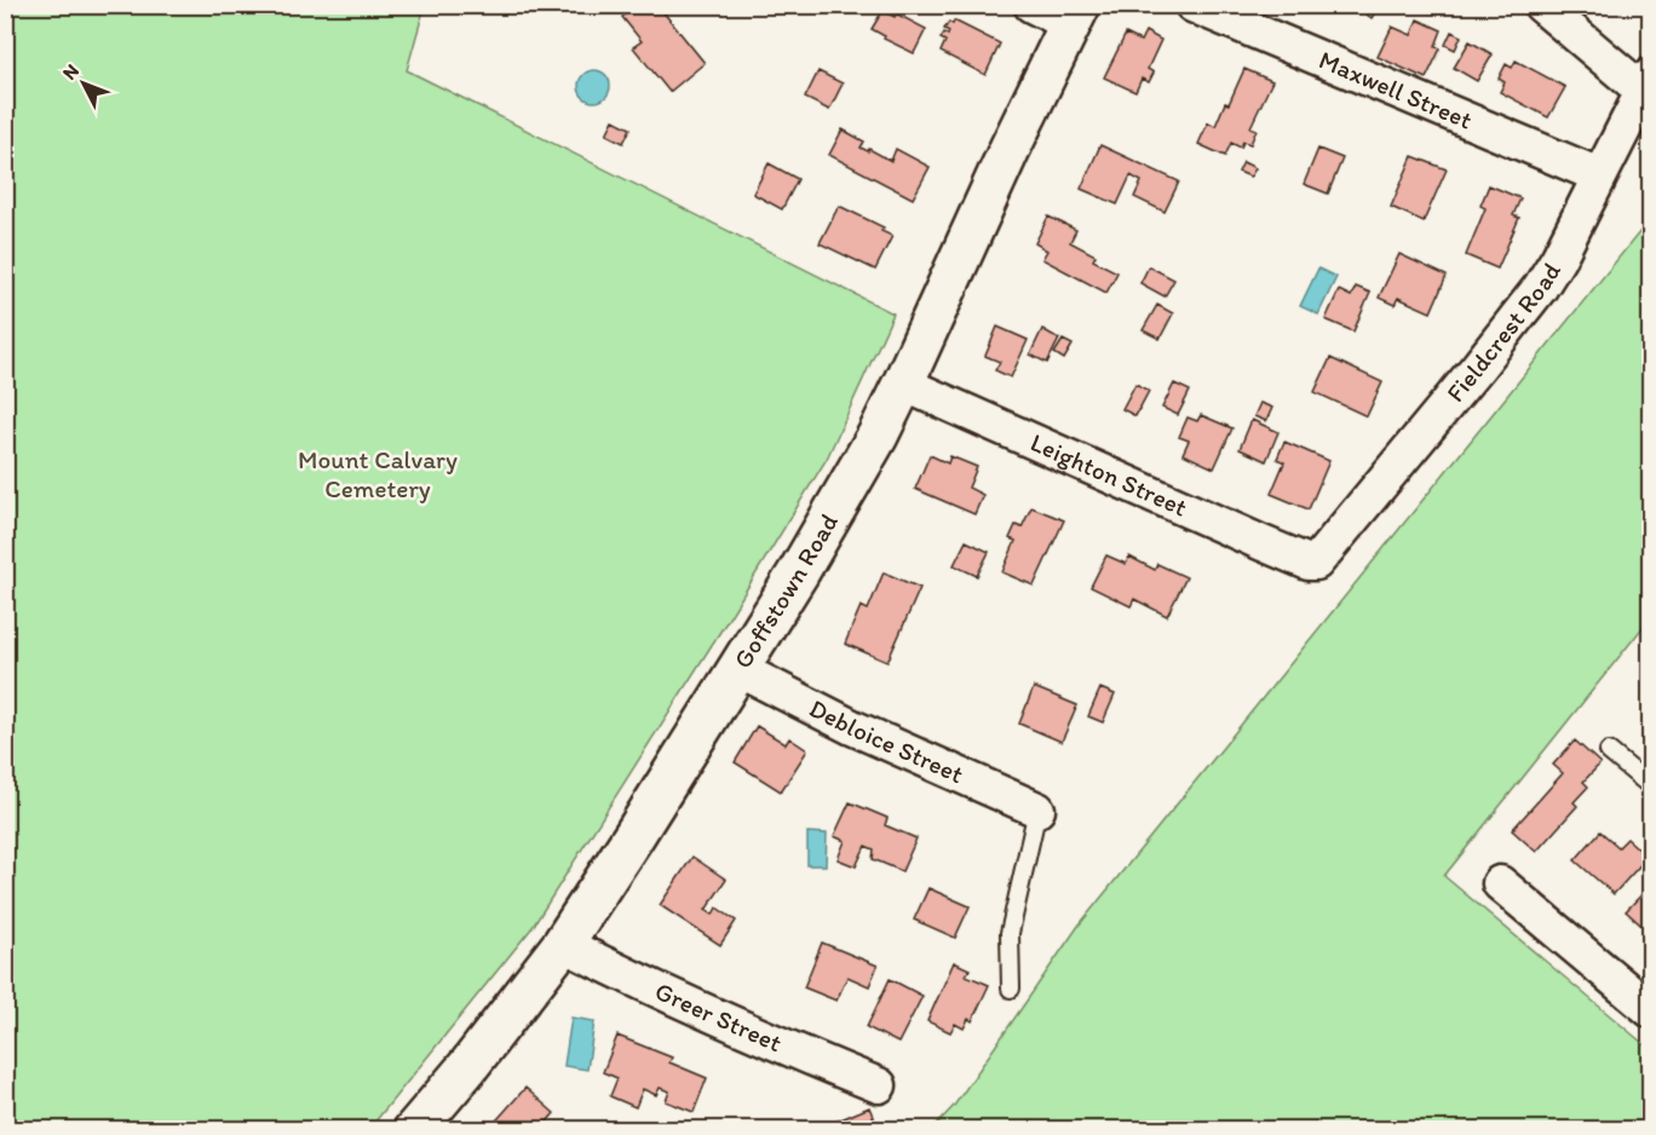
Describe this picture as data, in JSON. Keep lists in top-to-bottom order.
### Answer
{
  "streets": {
    "main road": ["Goffstown Road"],
    "street": [
      "Maxwell Street",
      "Fieldcrest Road",
      "Leighton Street",
      "Debloice Street",
      "Greer Street"
    ]
  },
  "crossings": [
    ["Maxwell Street", "Fieldcrest Road"],
    ["Fieldcrest Road", "Leighton Street"],
    ["Leighton Street", "Goffstown Road"],
    ["Goffstown Road", "Debloice Street"],
    ["Goffstown Road", "Greer Street"]
  ],
  "parks": ["Mount Calvary Cemetery"],
  "north": "top left"
}
